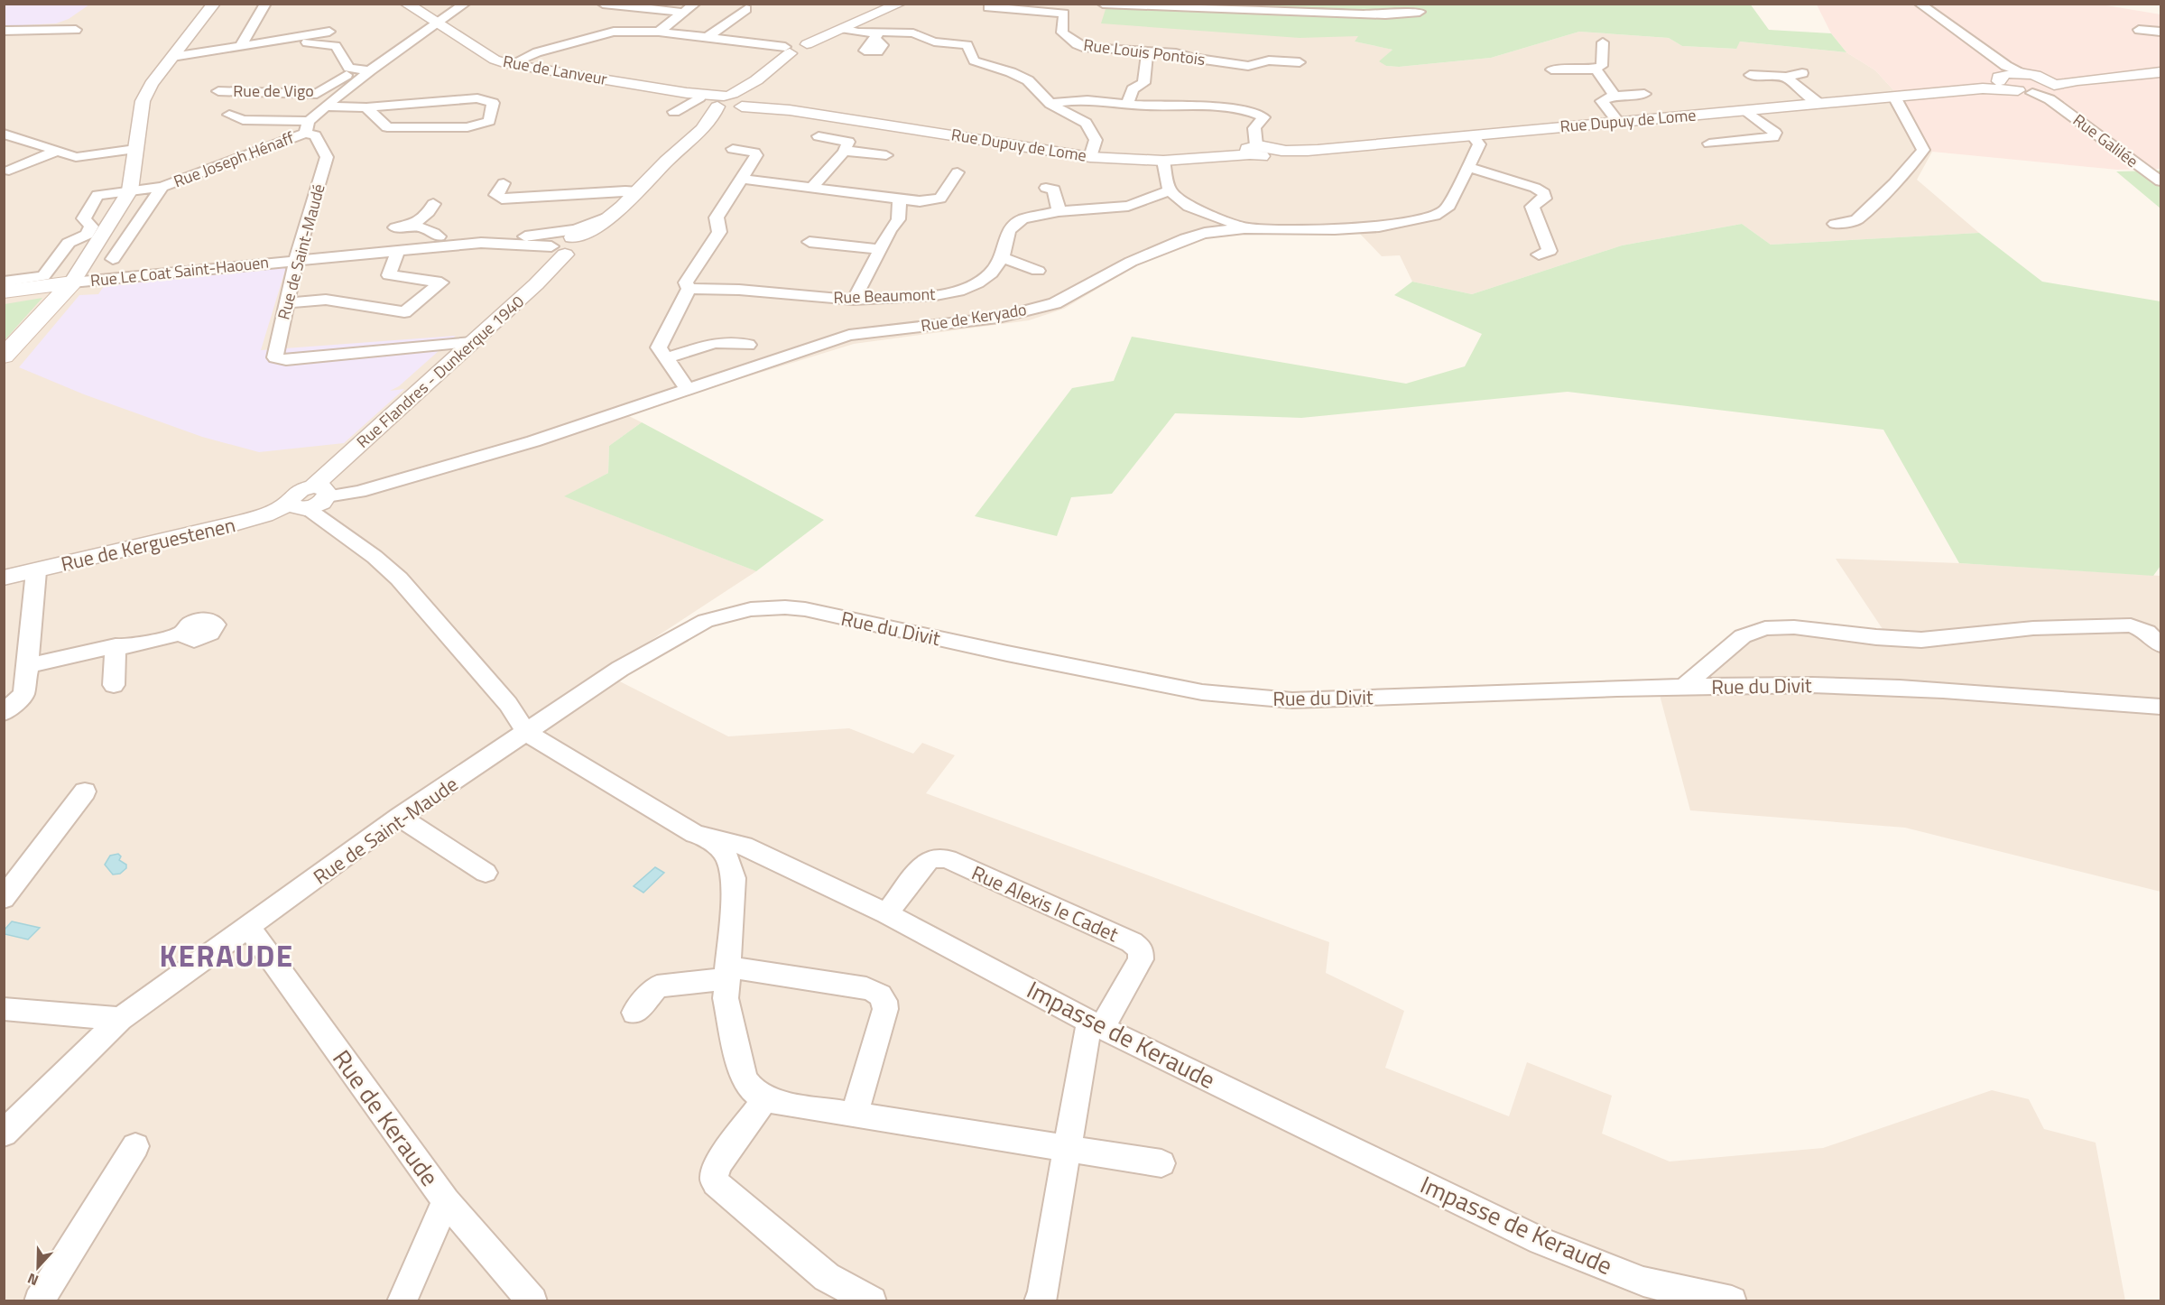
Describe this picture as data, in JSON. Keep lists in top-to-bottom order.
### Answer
{
  "streets": {
    "street": [
      "Rue Louis Pontois",
      "Rue de Lanveur",
      "Rue de Vigo",
      "Rue Dupuy de Lome",
      "Rue Galilée",
      "Rue Joseph Hénaff",
      "Rue de Saint-Maudé",
      "Rue Le Coat Saint-Haouen",
      "Rue Beaumont",
      "Rue de Keryado",
      "Rue Flandres - Dunkerque 1940",
      "Rue de Kerguestenen",
      "Rue du Divit",
      "Rue de Saint-Maude",
      "Rue Alexis le Cadet",
      "Impasse de Keraude",
      "Rue de Keraude"
    ]
  },
  "crossings": [
    ["Rue de Lanveur", "Rue Dupuy de Lome"],
    ["Rue de Lanveur", "Rue Flandres - Dunkerque 1940"],
    ["Rue Dupuy de Lome", "Rue Flandres - Dunkerque 1940"],
    ["Rue Joseph Hénaff", "Rue de Saint-Maudé"],
    ["Rue de Saint-Maudé", "Rue Le Coat Saint-Haouen"],
    ["Rue de Saint-Maudé", "Rue Flandres - Dunkerque 1940"],
    ["Rue Le Coat Saint-Haouen", "Rue Flandres - Dunkerque 1940"],
    ["Rue de Keryado", "Rue Flandres - Dunkerque 1940"],
    ["Rue Flandres - Dunkerque 1940", "Rue de Kerguestenen"],
    ["Rue du Divit", "Rue de Saint-Maude"],
    ["Rue du Divit", "Impasse de Keraude"],
    ["Rue de Saint-Maude", "Impasse de Keraude"],
    ["Rue de Saint-Maude", "Rue de Keraude"],
    ["Rue Alexis le Cadet", "Impasse de Keraude"]
  ],
  "districts": ["KERAUDE"],
  "north": "bottom"
}
